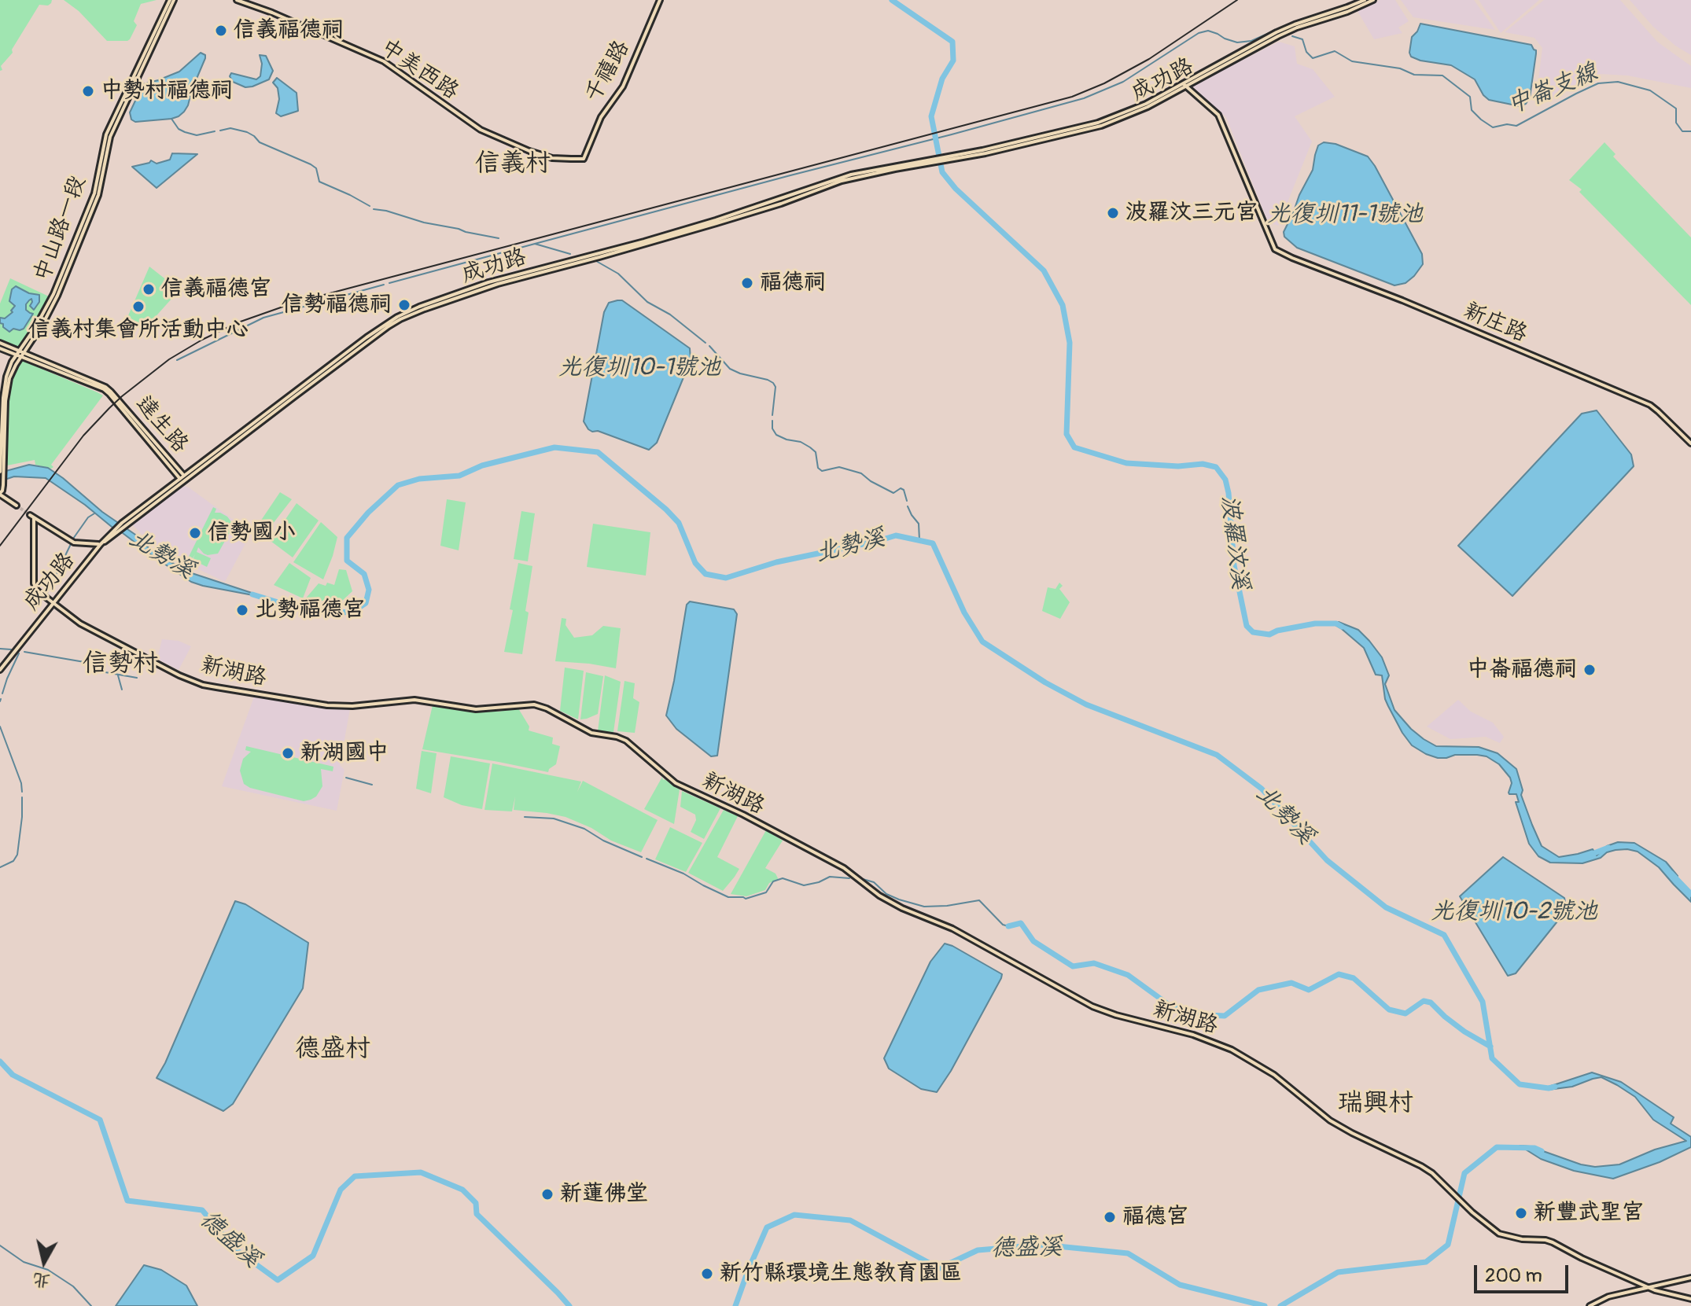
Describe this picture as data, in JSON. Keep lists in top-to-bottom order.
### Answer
{
  "streets": {
    "street": [
      "中美西路",
      "千禧路",
      "成功路",
      "中山路一段",
      "新庄路",
      "達生路",
      "新湖路"
    ]
  },
  "crossings": [
    ["中美西路", "千禧路"],
    ["成功路", "新庄路"],
    ["成功路", "達生路"],
    ["成功路", "新湖路"],
    ["中山路一段", "達生路"]
  ],
  "districts": [
    "信義村",
    "信勢村",
    "德盛村",
    "瑞興村"
  ],
  "water": [
    "中崙支線",
    "光復圳11-1號池",
    "光復圳10-1號池",
    "波羅汶溪",
    "北勢溪",
    "光復圳10-2號池",
    "德盛溪"
  ],
  "places": [
    "信義福德祠",
    "中勢村福德祠",
    "波羅汶三元宮",
    "福德祠",
    "信義福德宮",
    "信勢福德祠",
    "信義村集會所活動中心",
    "信勢國小",
    "北勢福德宮",
    "中崙福德祠",
    "新湖國中",
    "新蓮佛堂",
    "新豐武聖宮",
    "福德宮",
    "新竹縣環境生態教育園區"
  ],
  "scale_bar": "200 m",
  "north": "bottom"
}
